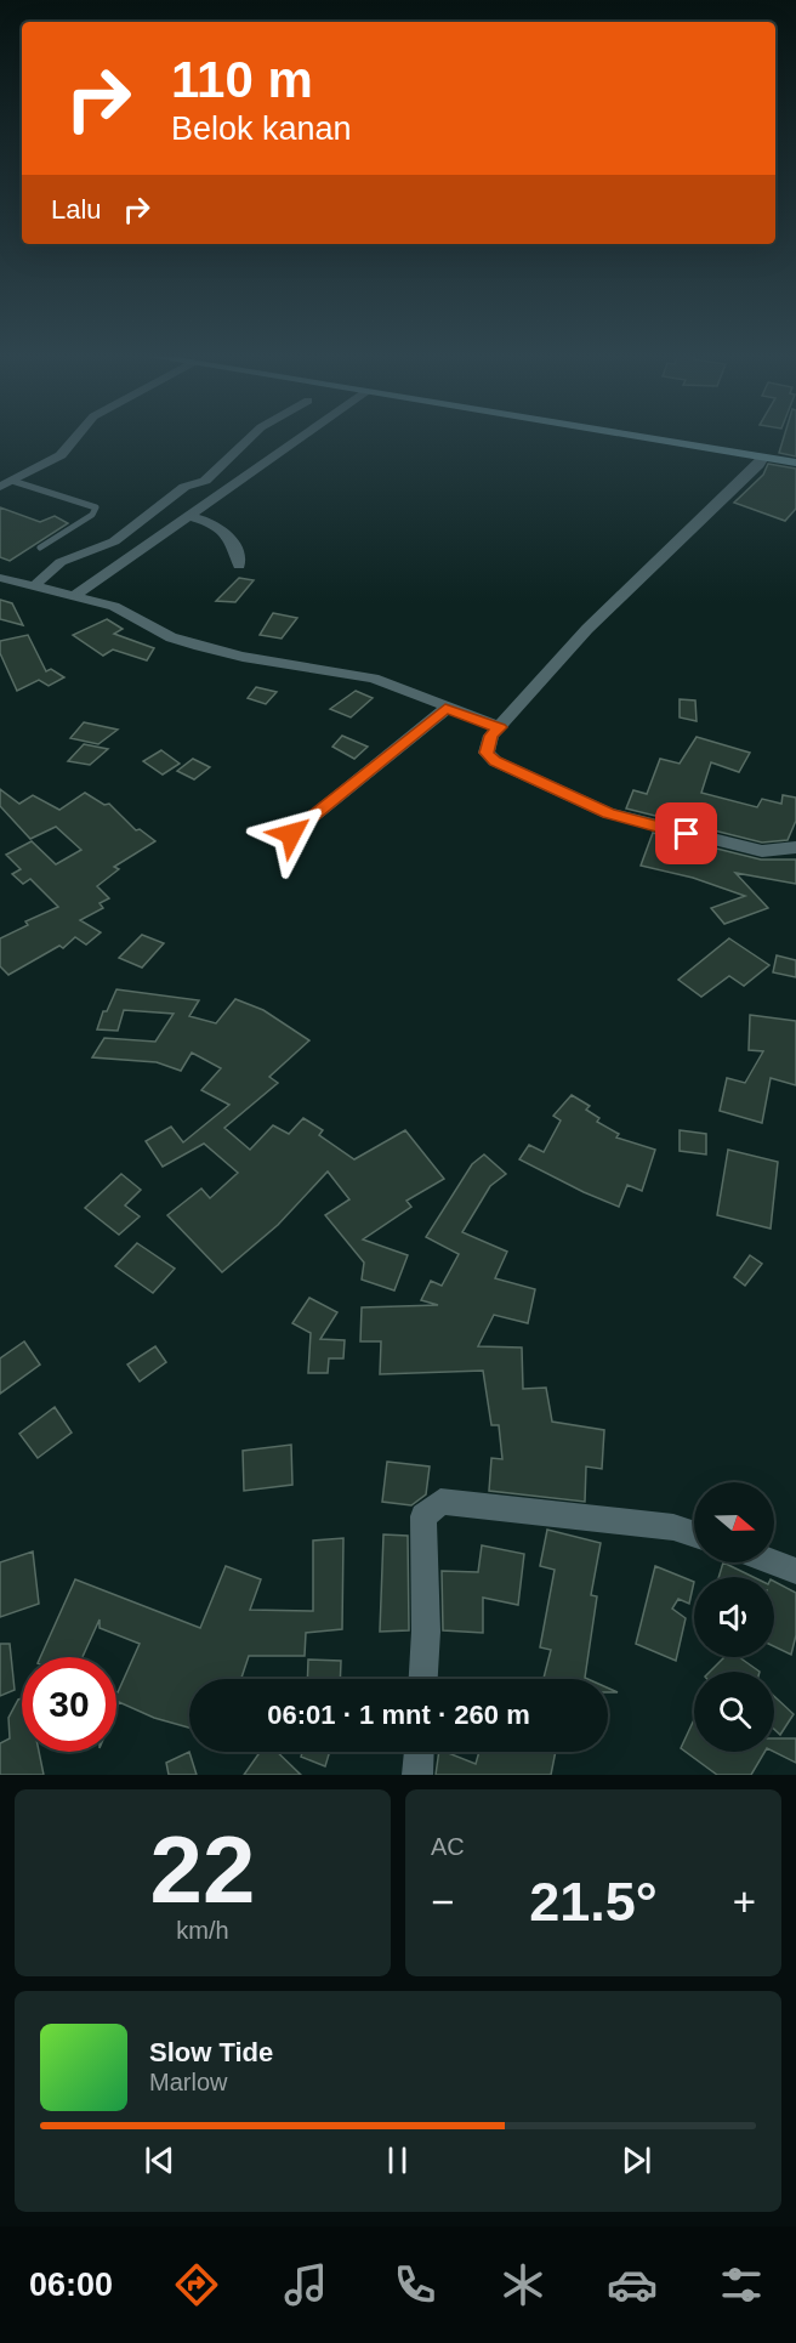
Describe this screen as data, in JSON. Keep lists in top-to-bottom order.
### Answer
{
  "north": "right",
  "page": {
    "turn": ["110 m", "Belok kanan"],
    "then": "Lalu",
    "limit": "30",
    "trip": "06:01 · 1 mnt · 260 m",
    "tile": [
      ["22", "km/h"],
      "AC"
    ],
    "heat": ["−", "21.5°", "+"],
    "song": ["Slow Tide", "Marlow"],
    "tabs": "06:00"
  }
}
